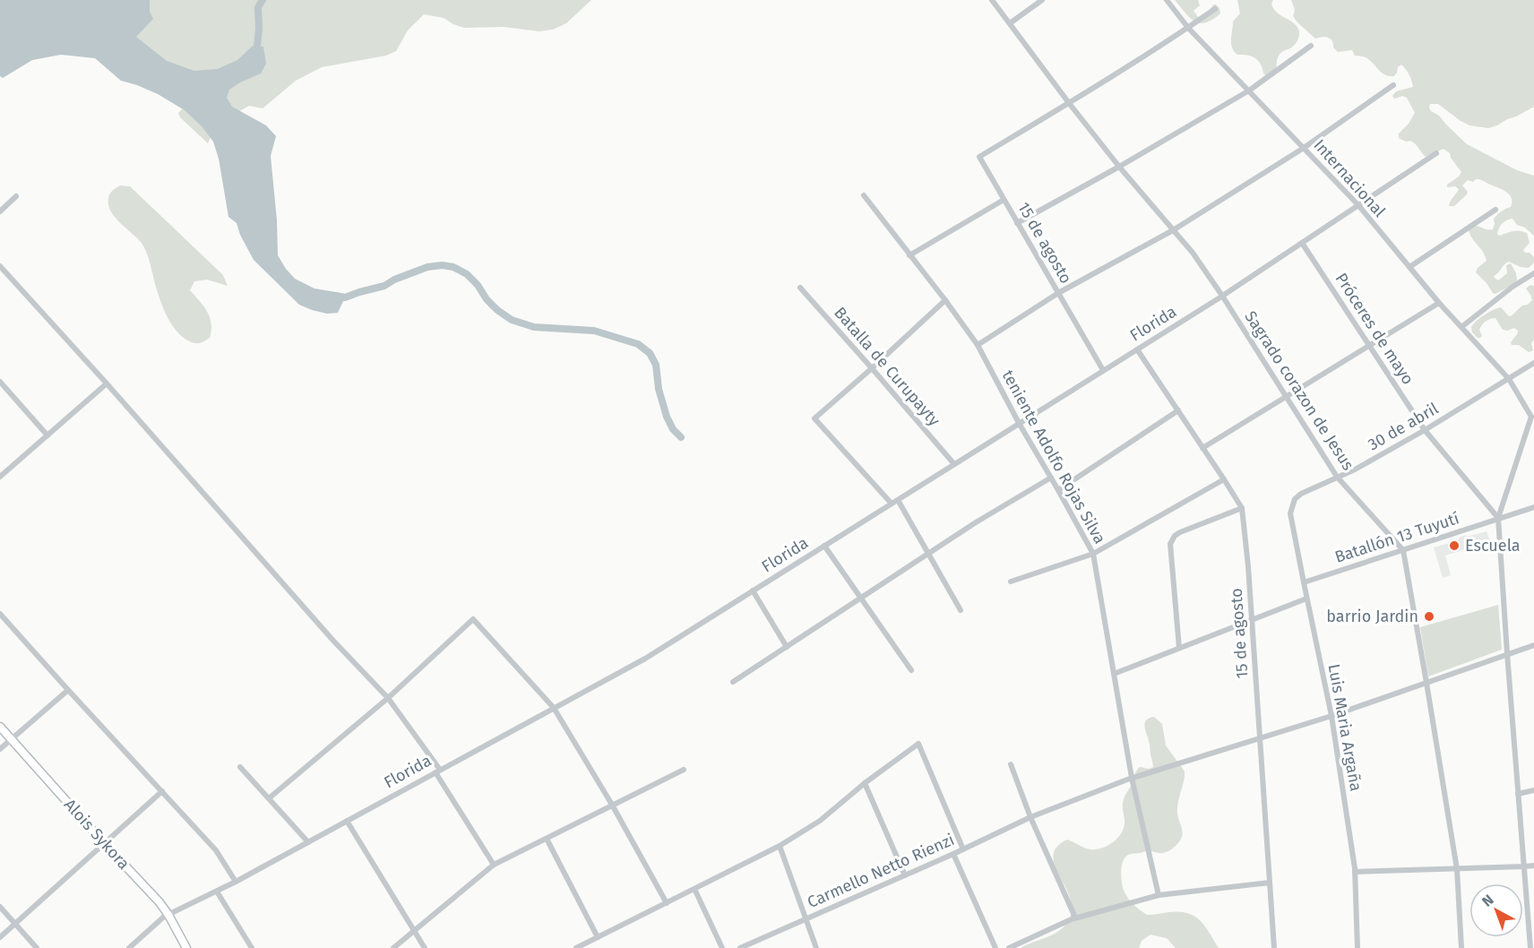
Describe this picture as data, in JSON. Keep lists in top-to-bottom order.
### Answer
{
  "streets": {
    "street": [
      "Internacional",
      "15 de agosto",
      "Florida",
      "Próceres de mayo",
      "Batalla de Curupayty",
      "Sagrado corazon de Jesus",
      "30 de abril",
      "teniente Adolfo Rojas Silva",
      "Batallón 13 Tuyutí",
      "Luis Maria Argaña",
      "Alois Sykora",
      "Carmello Netto Rienzi"
    ]
  },
  "crossings": [
    ["Internacional", "Florida"],
    ["Internacional", "30 de abril"],
    ["15 de agosto", "Florida"],
    ["15 de agosto", "Sagrado corazon de Jesus"],
    ["15 de agosto", "Carmello Netto Rienzi"],
    ["Florida", "Próceres de mayo"],
    ["Florida", "Batalla de Curupayty"],
    ["Florida", "Sagrado corazon de Jesus"],
    ["Florida", "teniente Adolfo Rojas Silva"],
    ["Florida", "Alois Sykora"],
    ["Próceres de mayo", "30 de abril"],
    ["Próceres de mayo", "Batallón 13 Tuyutí"],
    ["Sagrado corazon de Jesus", "30 de abril"],
    ["Sagrado corazon de Jesus", "Batallón 13 Tuyutí"],
    ["30 de abril", "Luis Maria Argaña"],
    ["teniente Adolfo Rojas Silva", "Carmello Netto Rienzi"],
    ["Batallón 13 Tuyutí", "Luis Maria Argaña"],
    ["Luis Maria Argaña", "Carmello Netto Rienzi"]
  ],
  "places": ["Escuela", "barrio Jardin"],
  "north": "top left"
}
